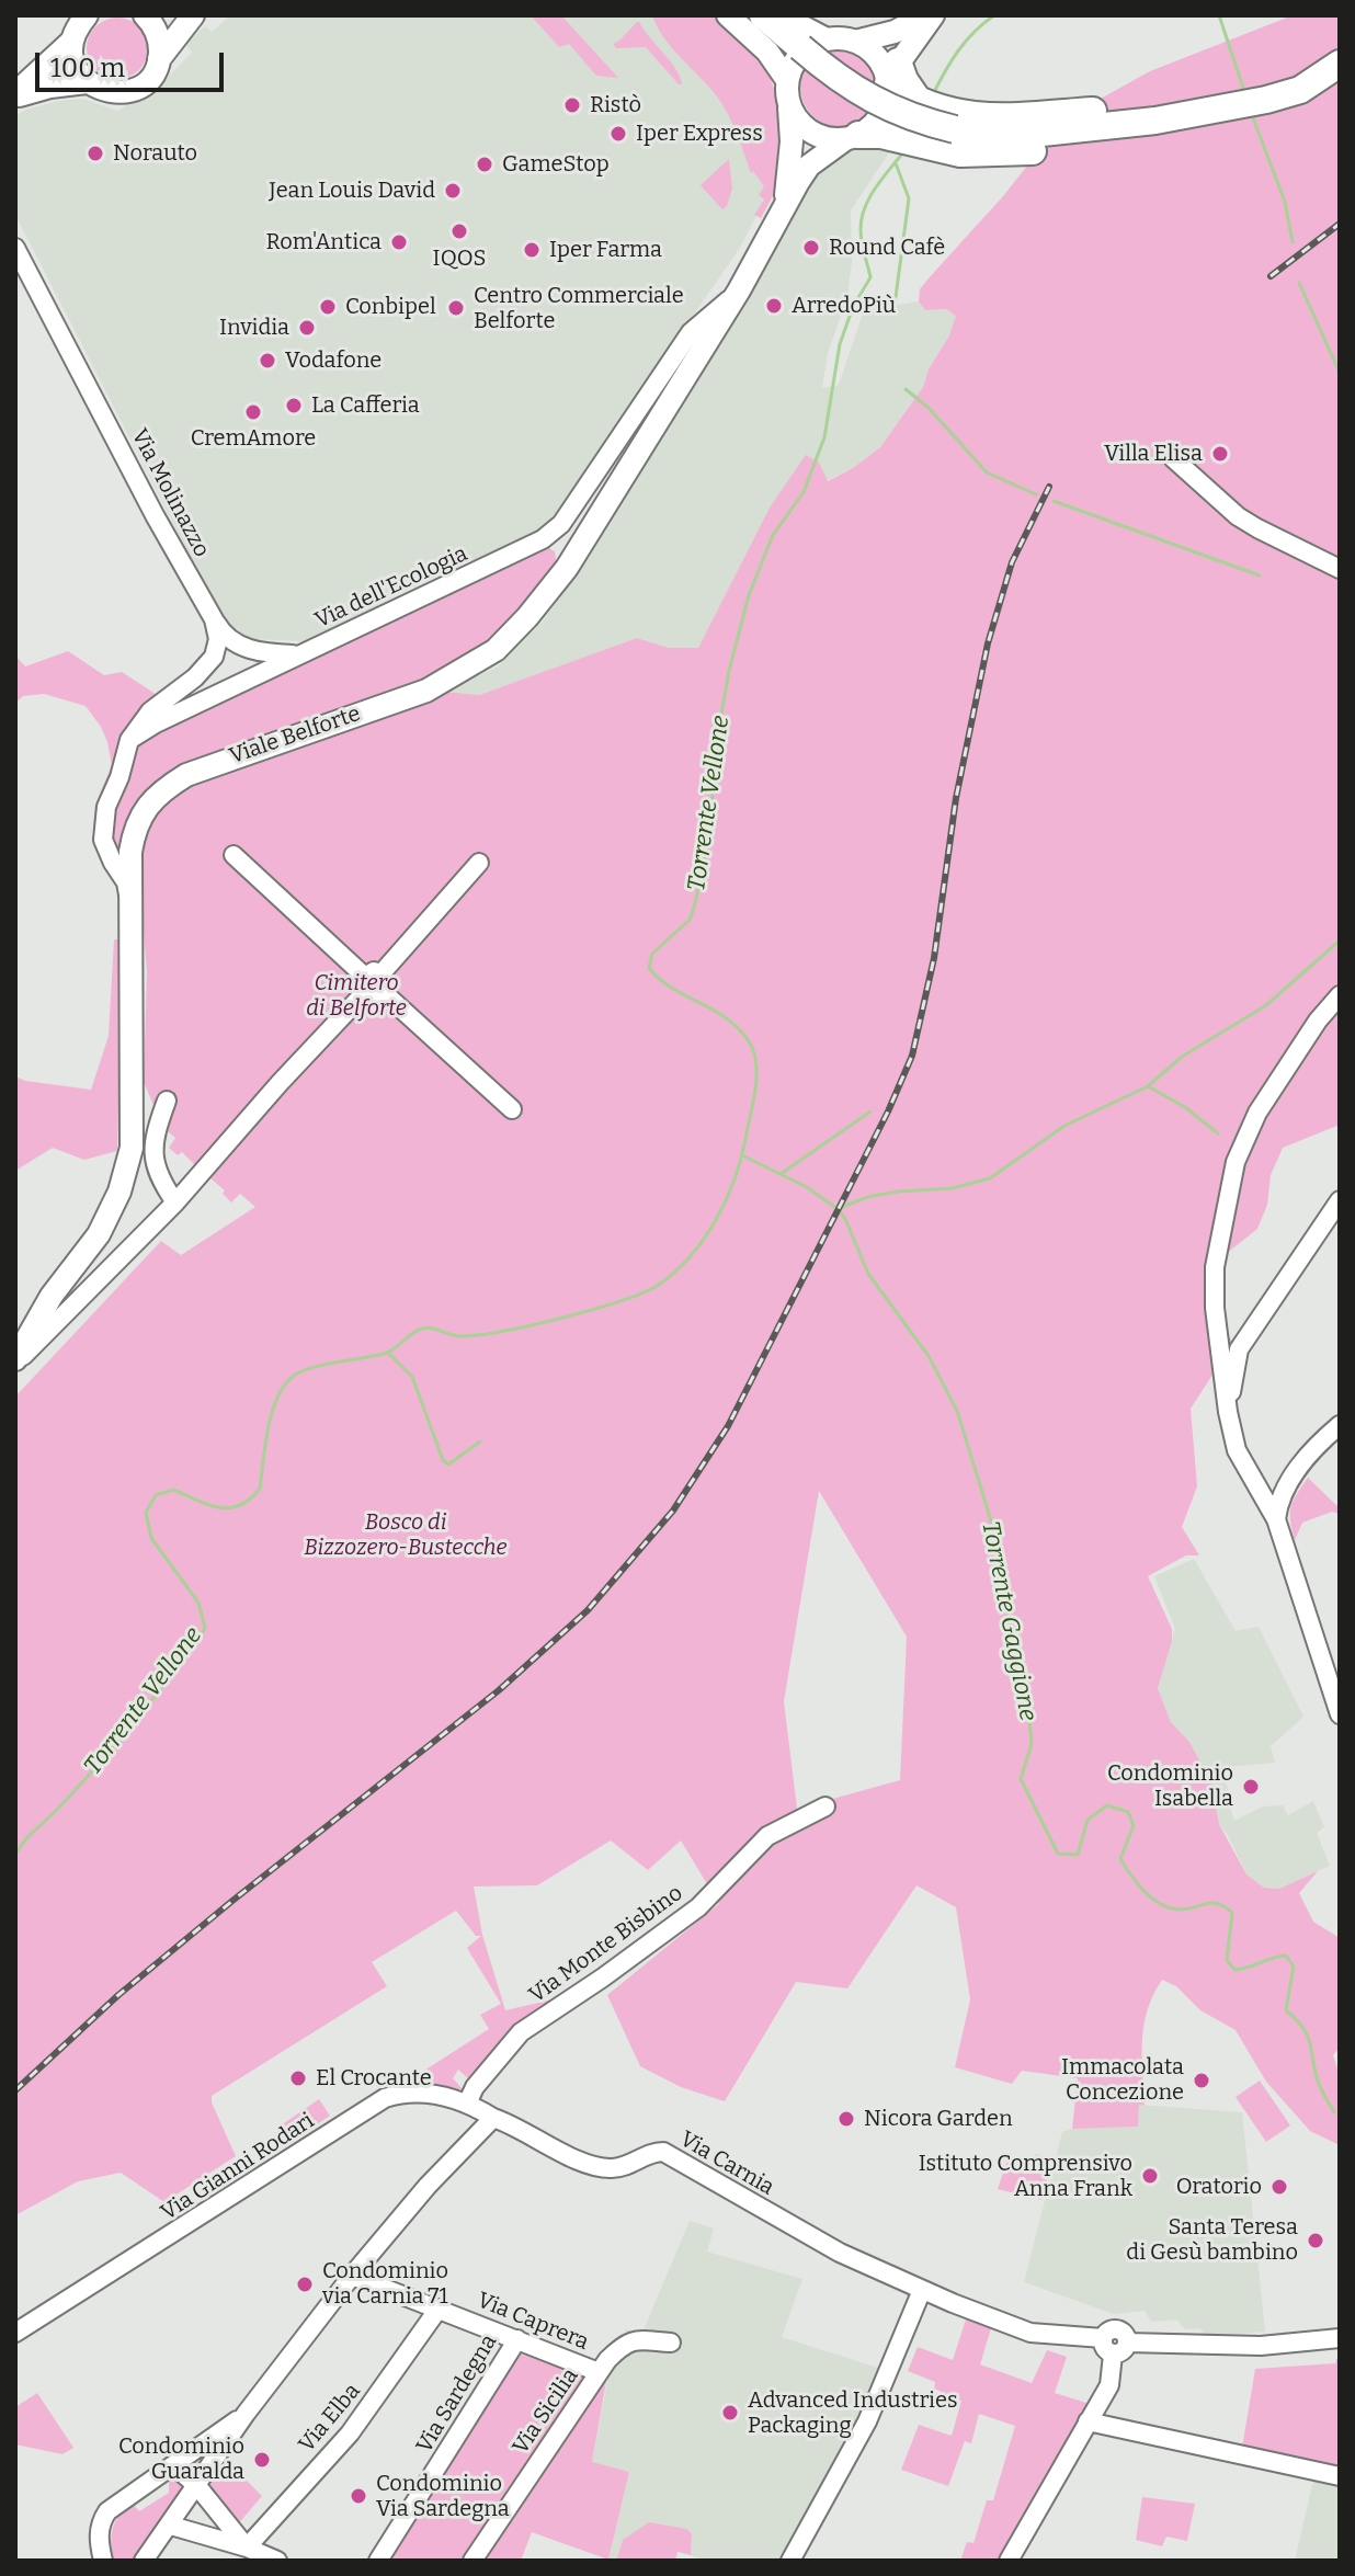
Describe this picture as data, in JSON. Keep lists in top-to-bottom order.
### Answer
{
  "streets": {
    "main road": ["Viale Belforte"],
    "street": [
      "Via Molinazzo",
      "Via dell'Ecologia",
      "Via Monte Bisbino",
      "Via Carnia",
      "Via Gianni Rodari",
      "Via Caprera",
      "Via Sardegna",
      "Via Sicilia",
      "Via Elba"
    ]
  },
  "crossings": [
    ["Via Molinazzo", "Via dell'Ecologia"],
    ["Via dell'Ecologia", "Viale Belforte"],
    ["Via Monte Bisbino", "Via Gianni Rodari"],
    ["Via Carnia", "Via Gianni Rodari"],
    ["Via Caprera", "Via Sardegna"],
    ["Via Caprera", "Via Sicilia"],
    ["Via Caprera", "Via Elba"]
  ],
  "water": ["Torrente Vellone", "Torrente Gaggione"],
  "parks": ["Cimitero di Belforte", "Bosco di Bizzozero-Bustecche"],
  "places": [
    "Ristò",
    "Iper Express",
    "Norauto",
    "GameStop",
    "Jean Louis David",
    "IQOS",
    "Rom'Antica",
    "Round Cafè",
    "Iper Farma",
    "ArredoPiù",
    "Conbipel",
    "Centro Commerciale Belforte",
    "Invidia",
    "Vodafone",
    "La Cafferia",
    "CremAmore",
    "Villa Elisa",
    "Condominio Isabella",
    "El Crocante",
    "Immacolata Concezione",
    "Nicora Garden",
    "Istituto Comprensivo Anna Frank",
    "Oratorio",
    "Santa Teresa di Gesù bambino",
    "Condominio via Carnia 71",
    "Advanced Industries Packaging",
    "Condominio Guaralda",
    "Condominio Via Sardegna"
  ],
  "scale_bar": "100 m"
}
